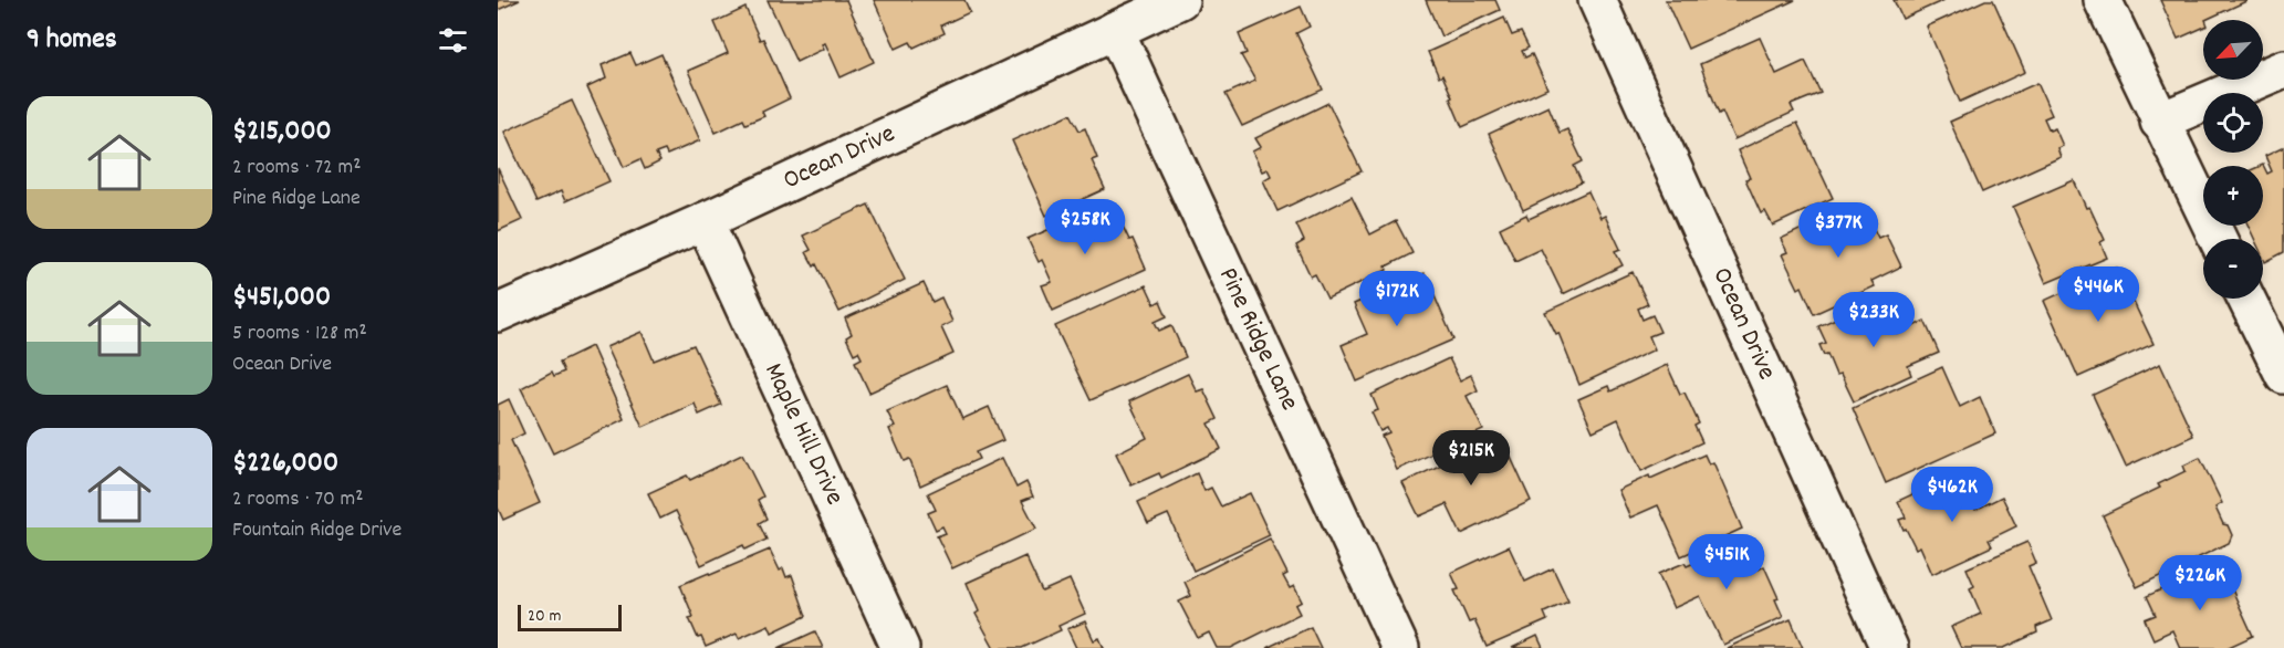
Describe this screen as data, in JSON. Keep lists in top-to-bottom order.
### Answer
{
  "streets": {
    "street": ["Ocean Drive", "Pine Ridge Lane", "Maple Hill Drive"]
  },
  "crossings": [
    ["Ocean Drive", "Pine Ridge Lane"],
    ["Ocean Drive", "Maple Hill Drive"]
  ],
  "scale_bar": "20 m",
  "north": "bottom left",
  "page": {
    "heading": "9 homes",
    "map_buttons": ["+", "−"],
    "list": [
      {
        "name": "$215,000",
        "note": "2 rooms · 72 m² · Pine Ridge Lane"
      },
      {
        "name": "$451,000",
        "note": "5 rooms · 128 m² · Ocean Drive"
      },
      {
        "name": "$226,000",
        "note": "2 rooms · 70 m² · Fountain Ridge Drive"
      }
    ],
    "price": [
      "$258K",
      "$377K",
      "$446K",
      "$172K",
      "$233K",
      "$215K",
      "$462K",
      "$451K",
      "$226K"
    ],
    "scale": "20 m"
  }
}
